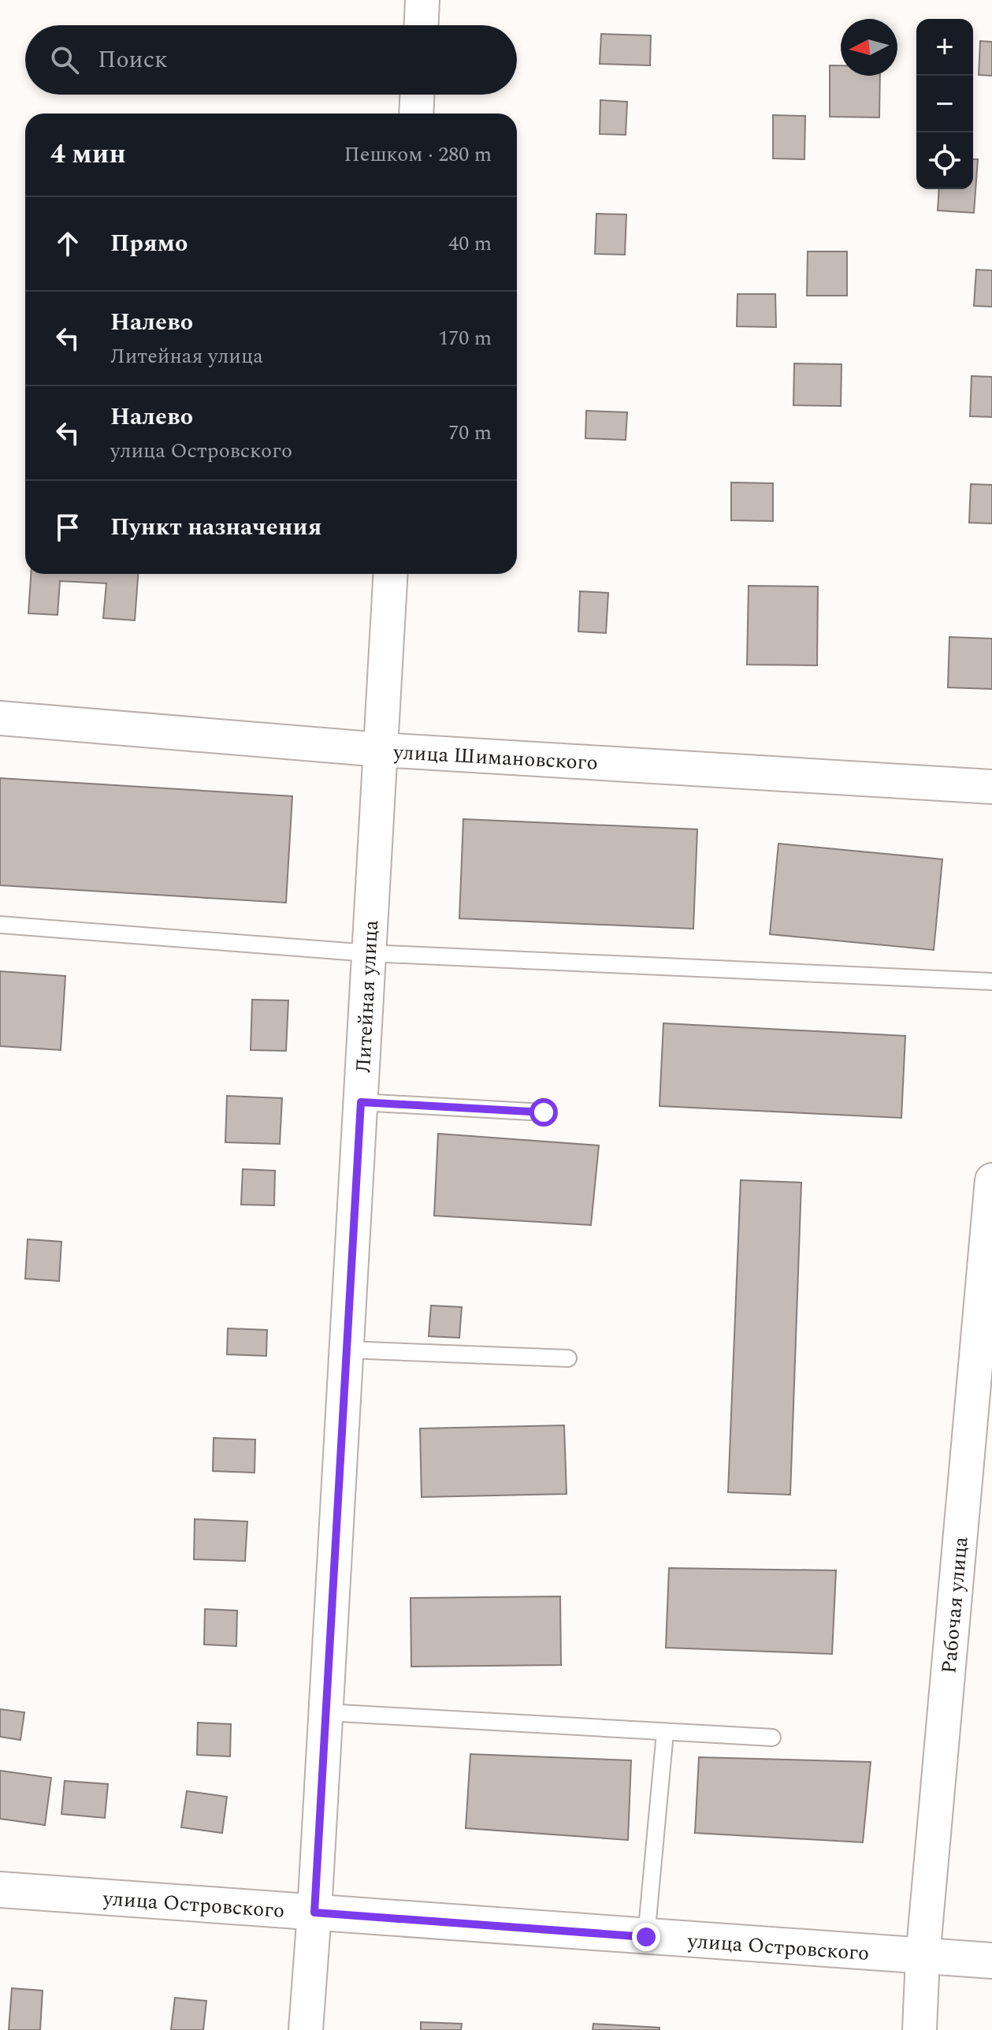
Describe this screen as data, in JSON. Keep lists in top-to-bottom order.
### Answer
{
  "streets": {
    "street": [
      "улица Шимановского",
      "Литейная улица",
      "Рабочая улица",
      "улица Островского"
    ]
  },
  "crossings": [
    ["улица Шимановского", "Литейная улица"],
    ["Литейная улица", "улица Островского"],
    ["Рабочая улица", "улица Островского"]
  ],
  "north": "left",
  "page": {
    "map_buttons": ["+", "−"],
    "search": "Поиск",
    "heading": ["4 мин", "Пешком · 280 m"],
    "list": [
      ["Прямо", "40 m"],
      ["Налево", "Литейная улица", "170 m"],
      ["Налево", "улица Островского", "70 m"],
      "Пункт назначения"
    ]
  }
}
